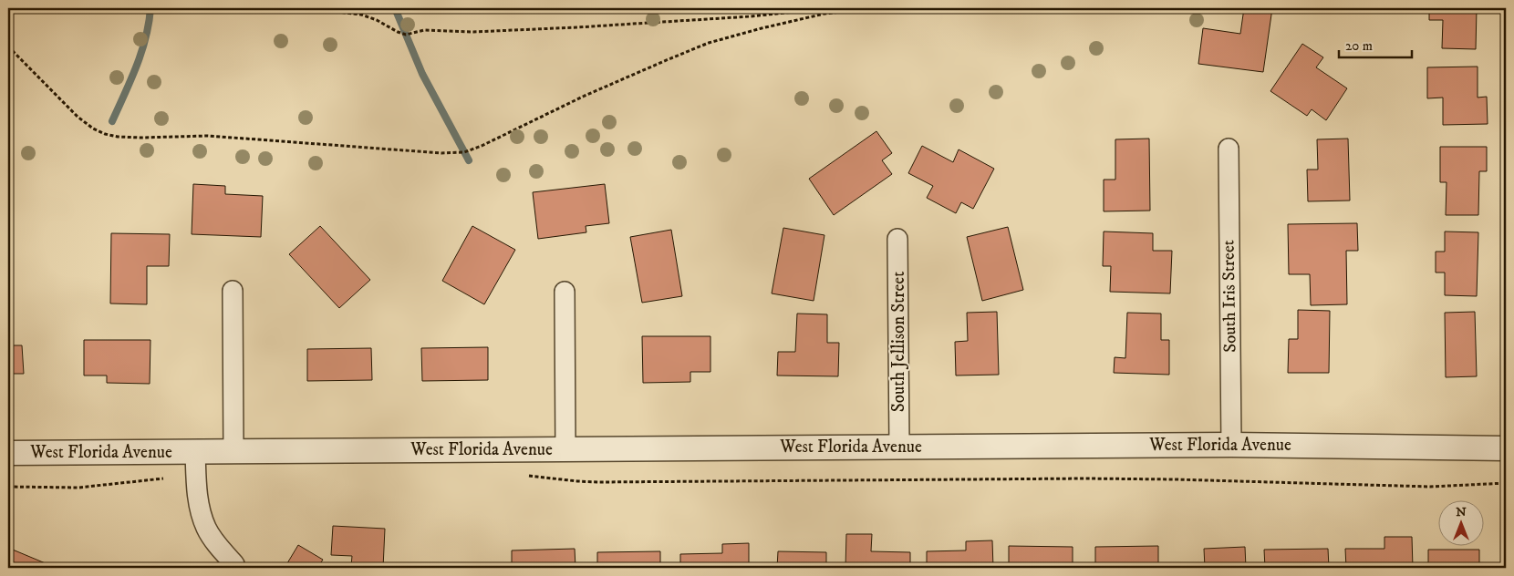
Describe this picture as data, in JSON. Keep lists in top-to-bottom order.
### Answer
{
  "streets": {
    "street": ["South Iris Street", "South Jellison Street", "West Florida Avenue"]
  },
  "crossings": [
    ["South Iris Street", "West Florida Avenue"],
    ["South Jellison Street", "West Florida Avenue"]
  ],
  "scale_bar": "20 m",
  "north": "top"
}
